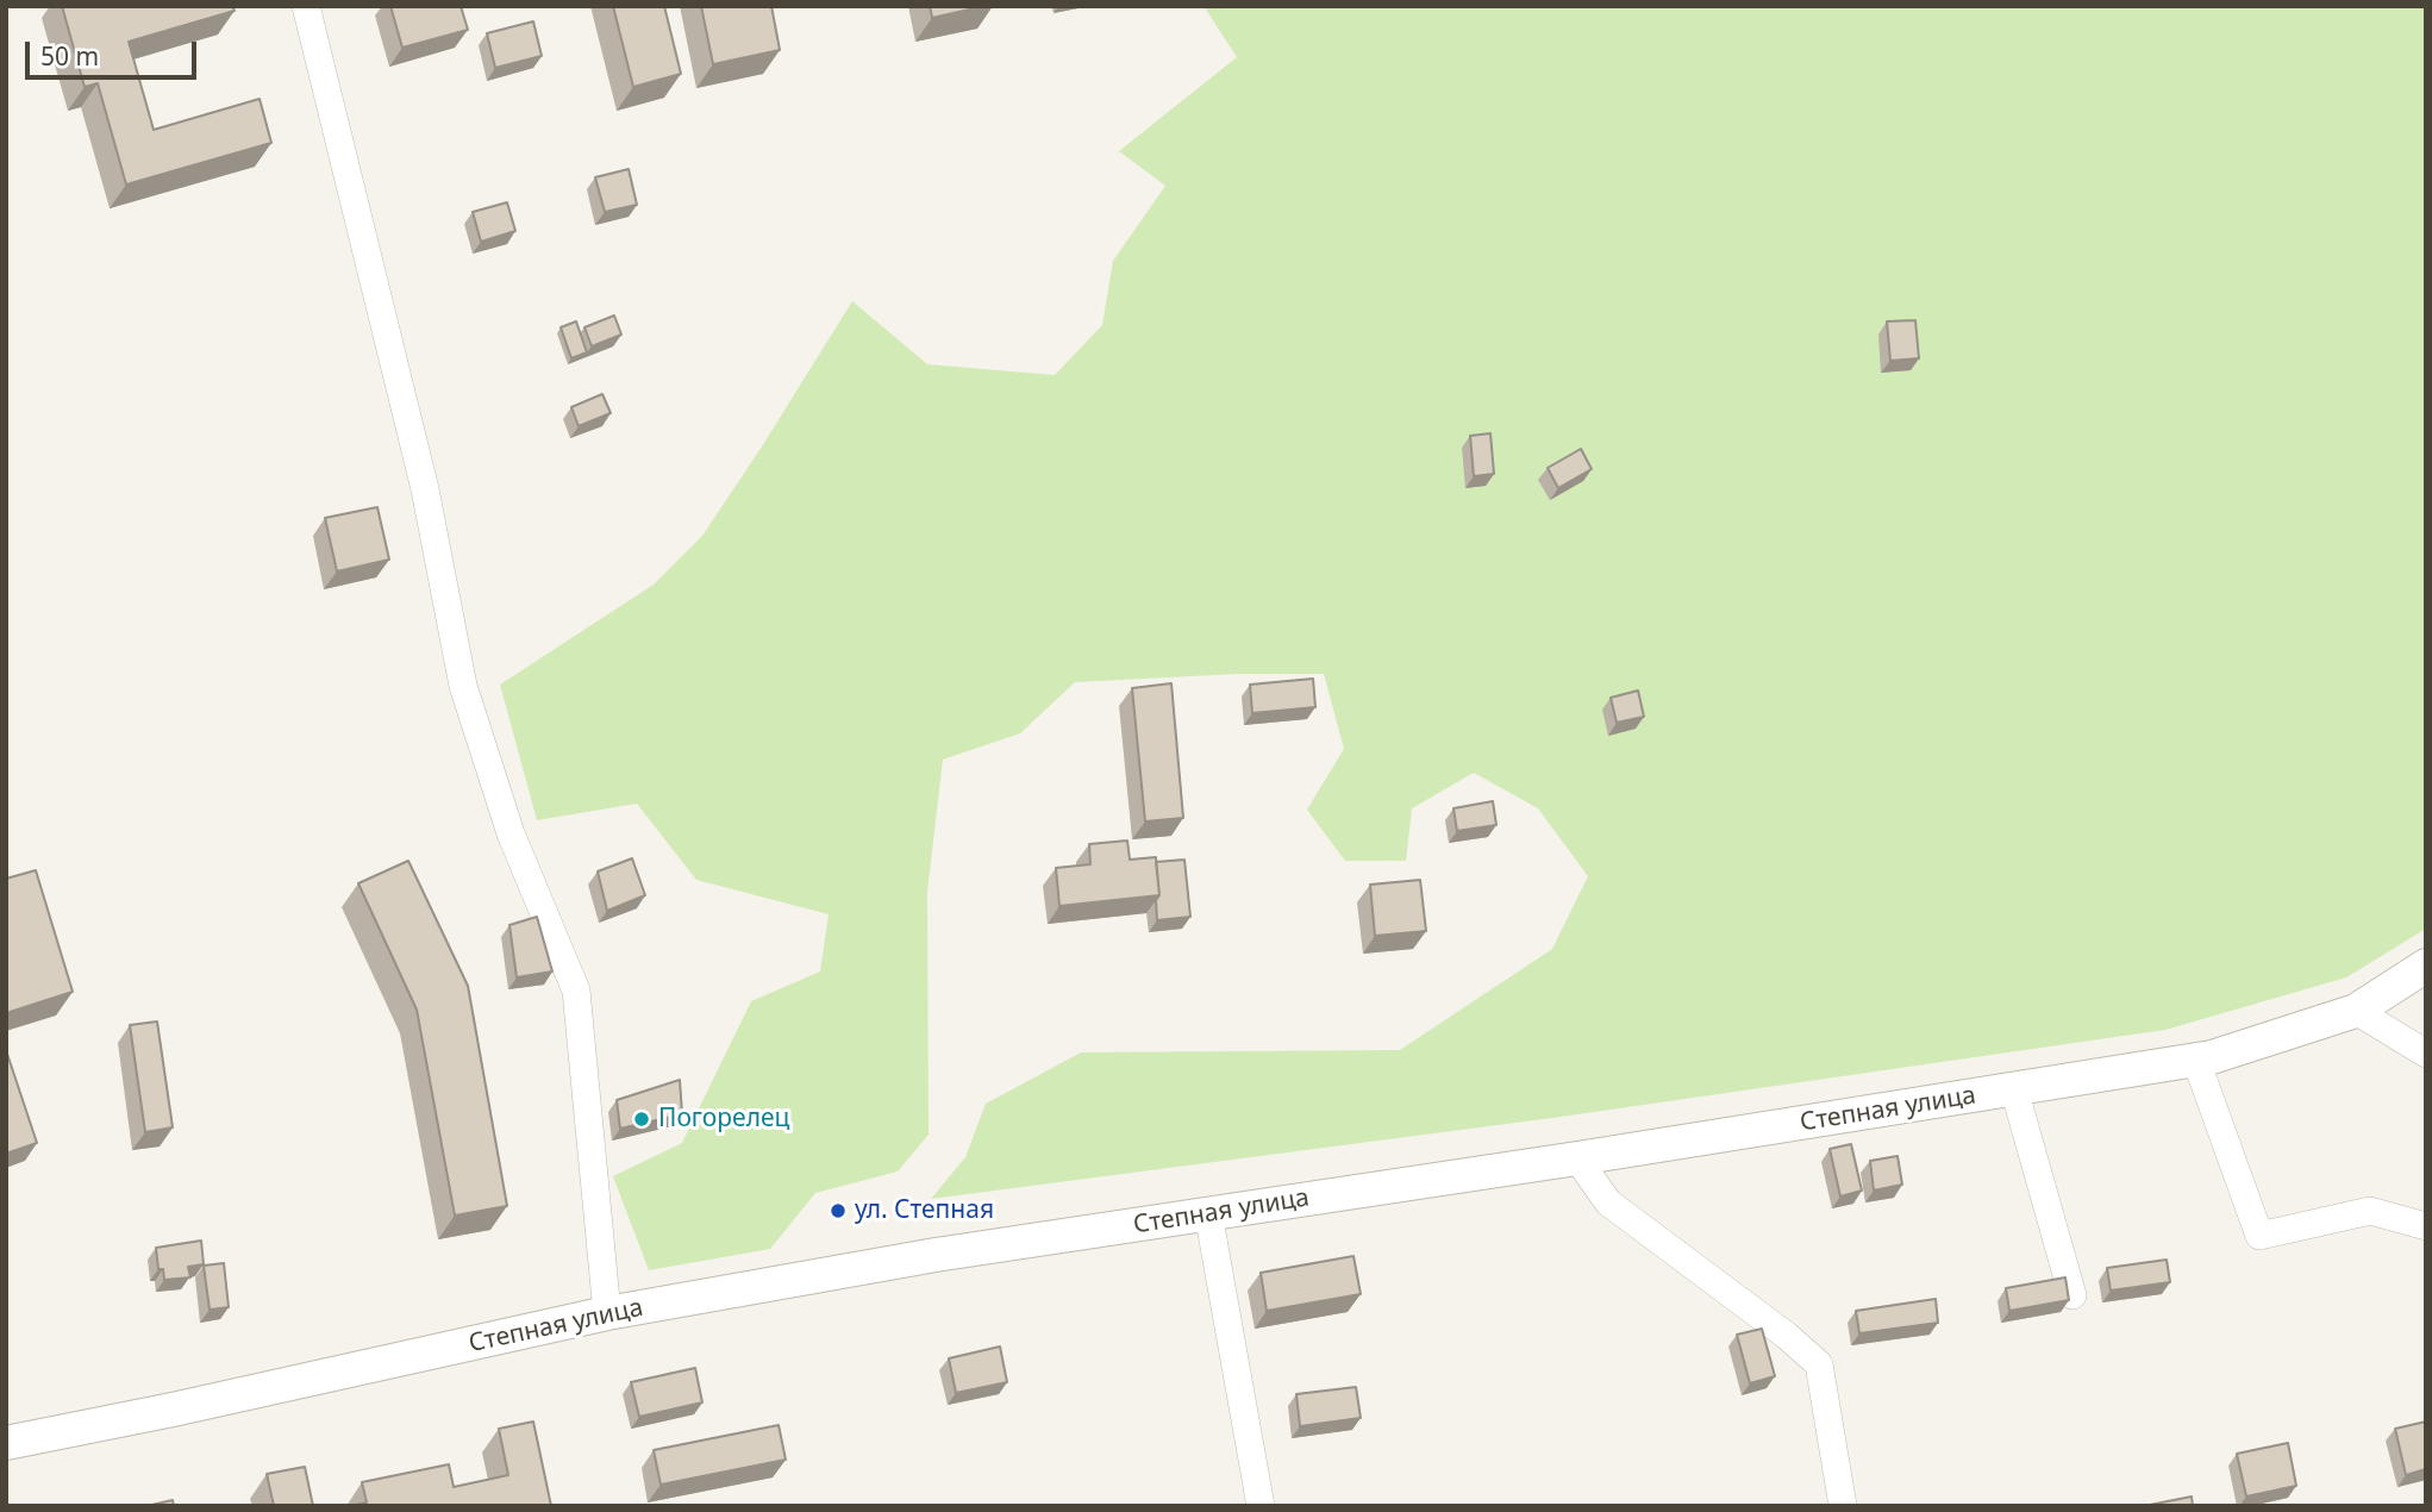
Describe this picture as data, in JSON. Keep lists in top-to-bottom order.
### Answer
{
  "streets": {
    "street": ["Степная улица"]
  },
  "places": ["Погорелец", "ул. Степная"],
  "scale_bar": "50 m"
}
